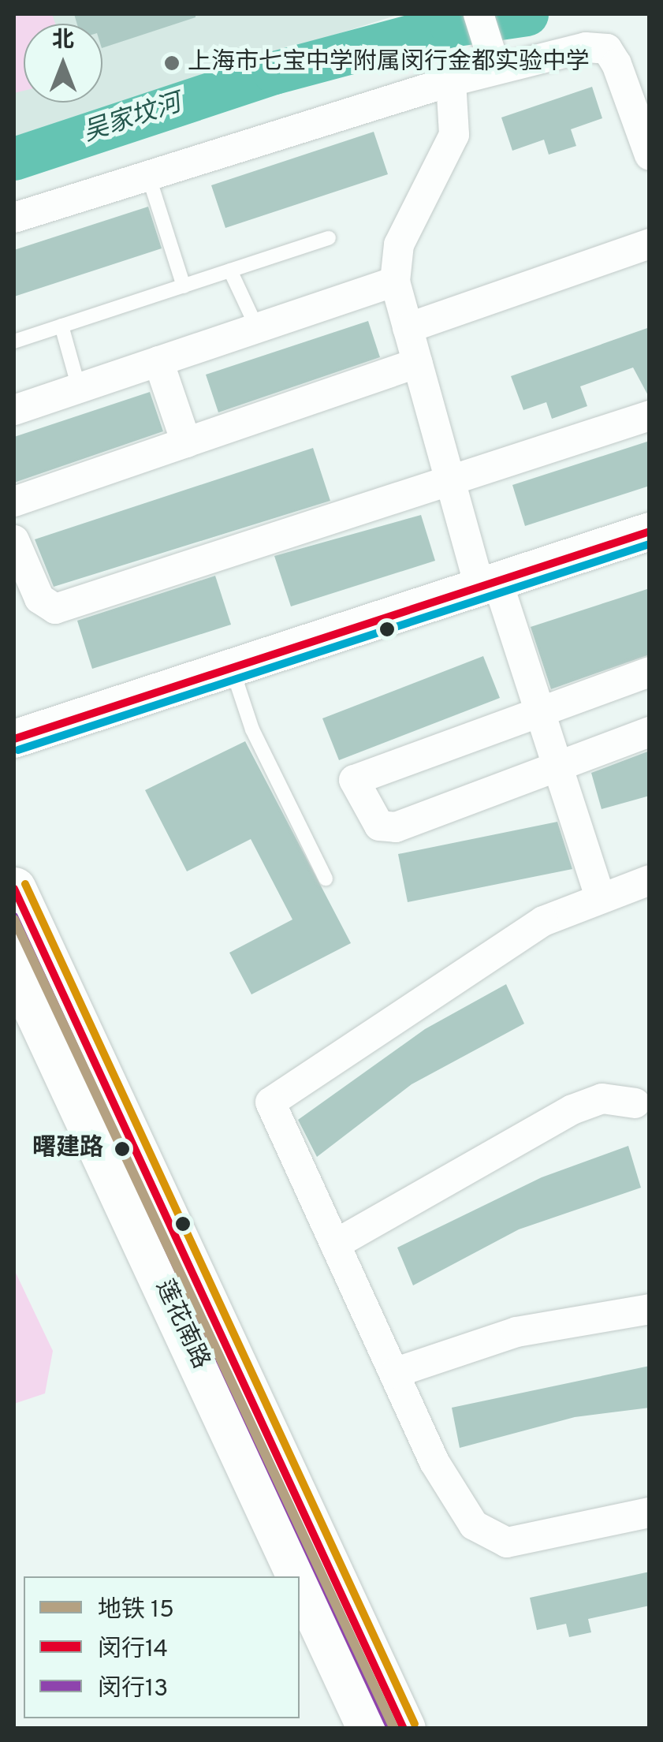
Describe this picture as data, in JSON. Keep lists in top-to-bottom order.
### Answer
{
  "streets": {
    "main road": ["莲花南路"]
  },
  "water": ["吴家坟河"],
  "places": ["上海市七宝中学附属闵行金都实验中学", "曙建路"],
  "lines": ["transit line 闵行14", "transit line 闵行13", "metro line 15"],
  "legend": ["地铁 15", "闵行14", "闵行13"],
  "north": "top"
}
